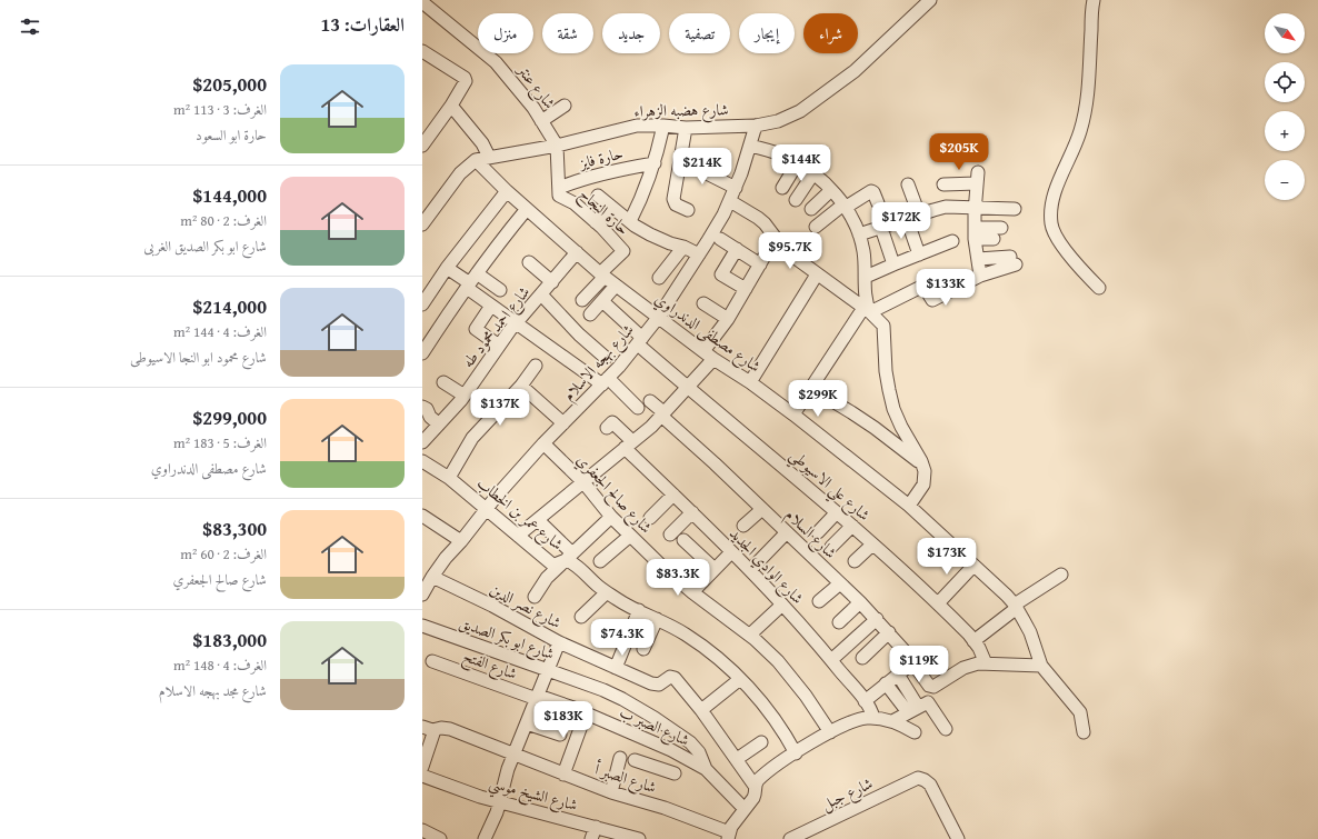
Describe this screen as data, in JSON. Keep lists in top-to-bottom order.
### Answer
{
  "streets": {
    "street": [
      "شارع عنتر",
      "شارع هضبه الزهراء",
      "حارة فايز",
      "حارة النجاح",
      "شارع احمد محمود طه",
      "شارع مصطفى الدندراوي",
      "شارع بهجه الاسلام",
      "شارع علي الاسيوطي",
      "شارع صالح الجعفري",
      "شارع عمر بن الخطاب",
      "شارع السلام",
      "شارع الوادي الجديد",
      "شارع نصر الدين",
      "شارع ابو بكر الصديق",
      "شارع الفتح",
      "شارع الصبر ب",
      "شارع الصبر أ",
      "شارع الشيخ موسي",
      "شارع جبل"
    ]
  },
  "crossings": [
    ["شارع عنتر", "شارع هضبه الزهراء"],
    ["شارع عنتر", "حارة النجاح"],
    ["شارع هضبه الزهراء", "حارة النجاح"],
    ["شارع هضبه الزهراء", "شارع مصطفى الدندراوي"],
    ["شارع هضبه الزهراء", "شارع بهجه الاسلام"],
    ["حارة فايز", "حارة النجاح"],
    ["حارة النجاح", "شارع مصطفى الدندراوي"],
    ["شارع احمد محمود طه", "شارع مصطفى الدندراوي"],
    ["شارع مصطفى الدندراوي", "شارع بهجه الاسلام"],
    ["شارع بهجه الاسلام", "شارع علي الاسيوطي"],
    ["شارع بهجه الاسلام", "شارع صالح الجعفري"],
    ["شارع بهجه الاسلام", "شارع عمر بن الخطاب"],
    ["شارع بهجه الاسلام", "شارع نصر الدين"],
    ["شارع علي الاسيوطي", "شارع السلام"],
    ["شارع ابو بكر الصديق", "شارع الصبر ب"],
    ["شارع الفتح", "شارع الصبر ب"]
  ],
  "north": "bottom right",
  "page": {
    "heading": "العقارات: 13",
    "map_buttons": ["+", "−"],
    "chip": [
      "شراء",
      "إيجار",
      "تصفية",
      "جديد",
      "شقة",
      "منزل"
    ],
    "list": [
      {
        "name": "$205,000",
        "note": "الغرف: 3 · 113 m² · حارة ابو السعود"
      },
      {
        "name": "$144,000",
        "note": "الغرف: 2 · 80 m² · شارع ابو بكر الصديق الغربى"
      },
      {
        "name": "$214,000",
        "note": "الغرف: 4 · 144 m² · شارع محمود ابو النجا الاسيوطى"
      },
      {
        "name": "$299,000",
        "note": "الغرف: 5 · 183 m² · شارع مصطفى الدندراوي"
      },
      {
        "name": "$83,300",
        "note": "الغرف: 2 · 60 m² · شارع صالح الجعفري"
      },
      {
        "name": "$183,000",
        "note": "الغرف: 4 · 148 m² · شارع مجد بهجه الاسلام"
      }
    ],
    "price": [
      "$205K",
      "$144K",
      "$214K",
      "$172K",
      "$95.7K",
      "$133K",
      "$299K",
      "$137K",
      "$173K",
      "$83.3K",
      "$74.3K",
      "$119K",
      "$183K"
    ]
  }
}
